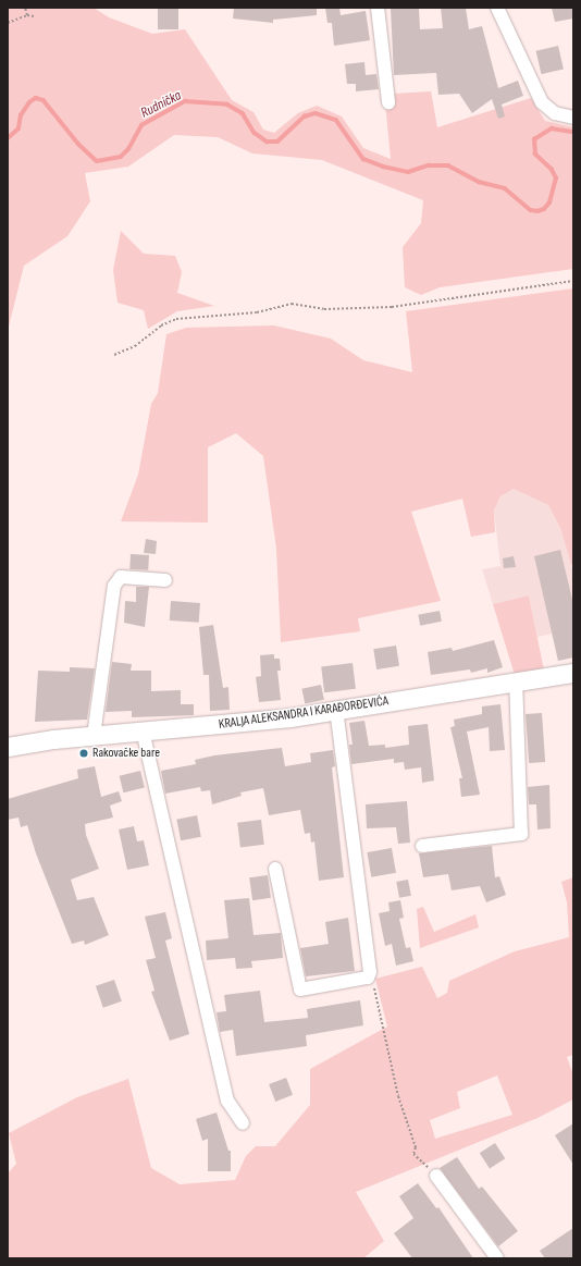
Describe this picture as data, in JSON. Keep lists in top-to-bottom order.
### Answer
{
  "streets": {
    "street": ["KRALJA ALEKSANDRA I KARAĐORĐEVIĆA"]
  },
  "water": ["Rudnička"],
  "places": ["Rakovačke bare"]
}
